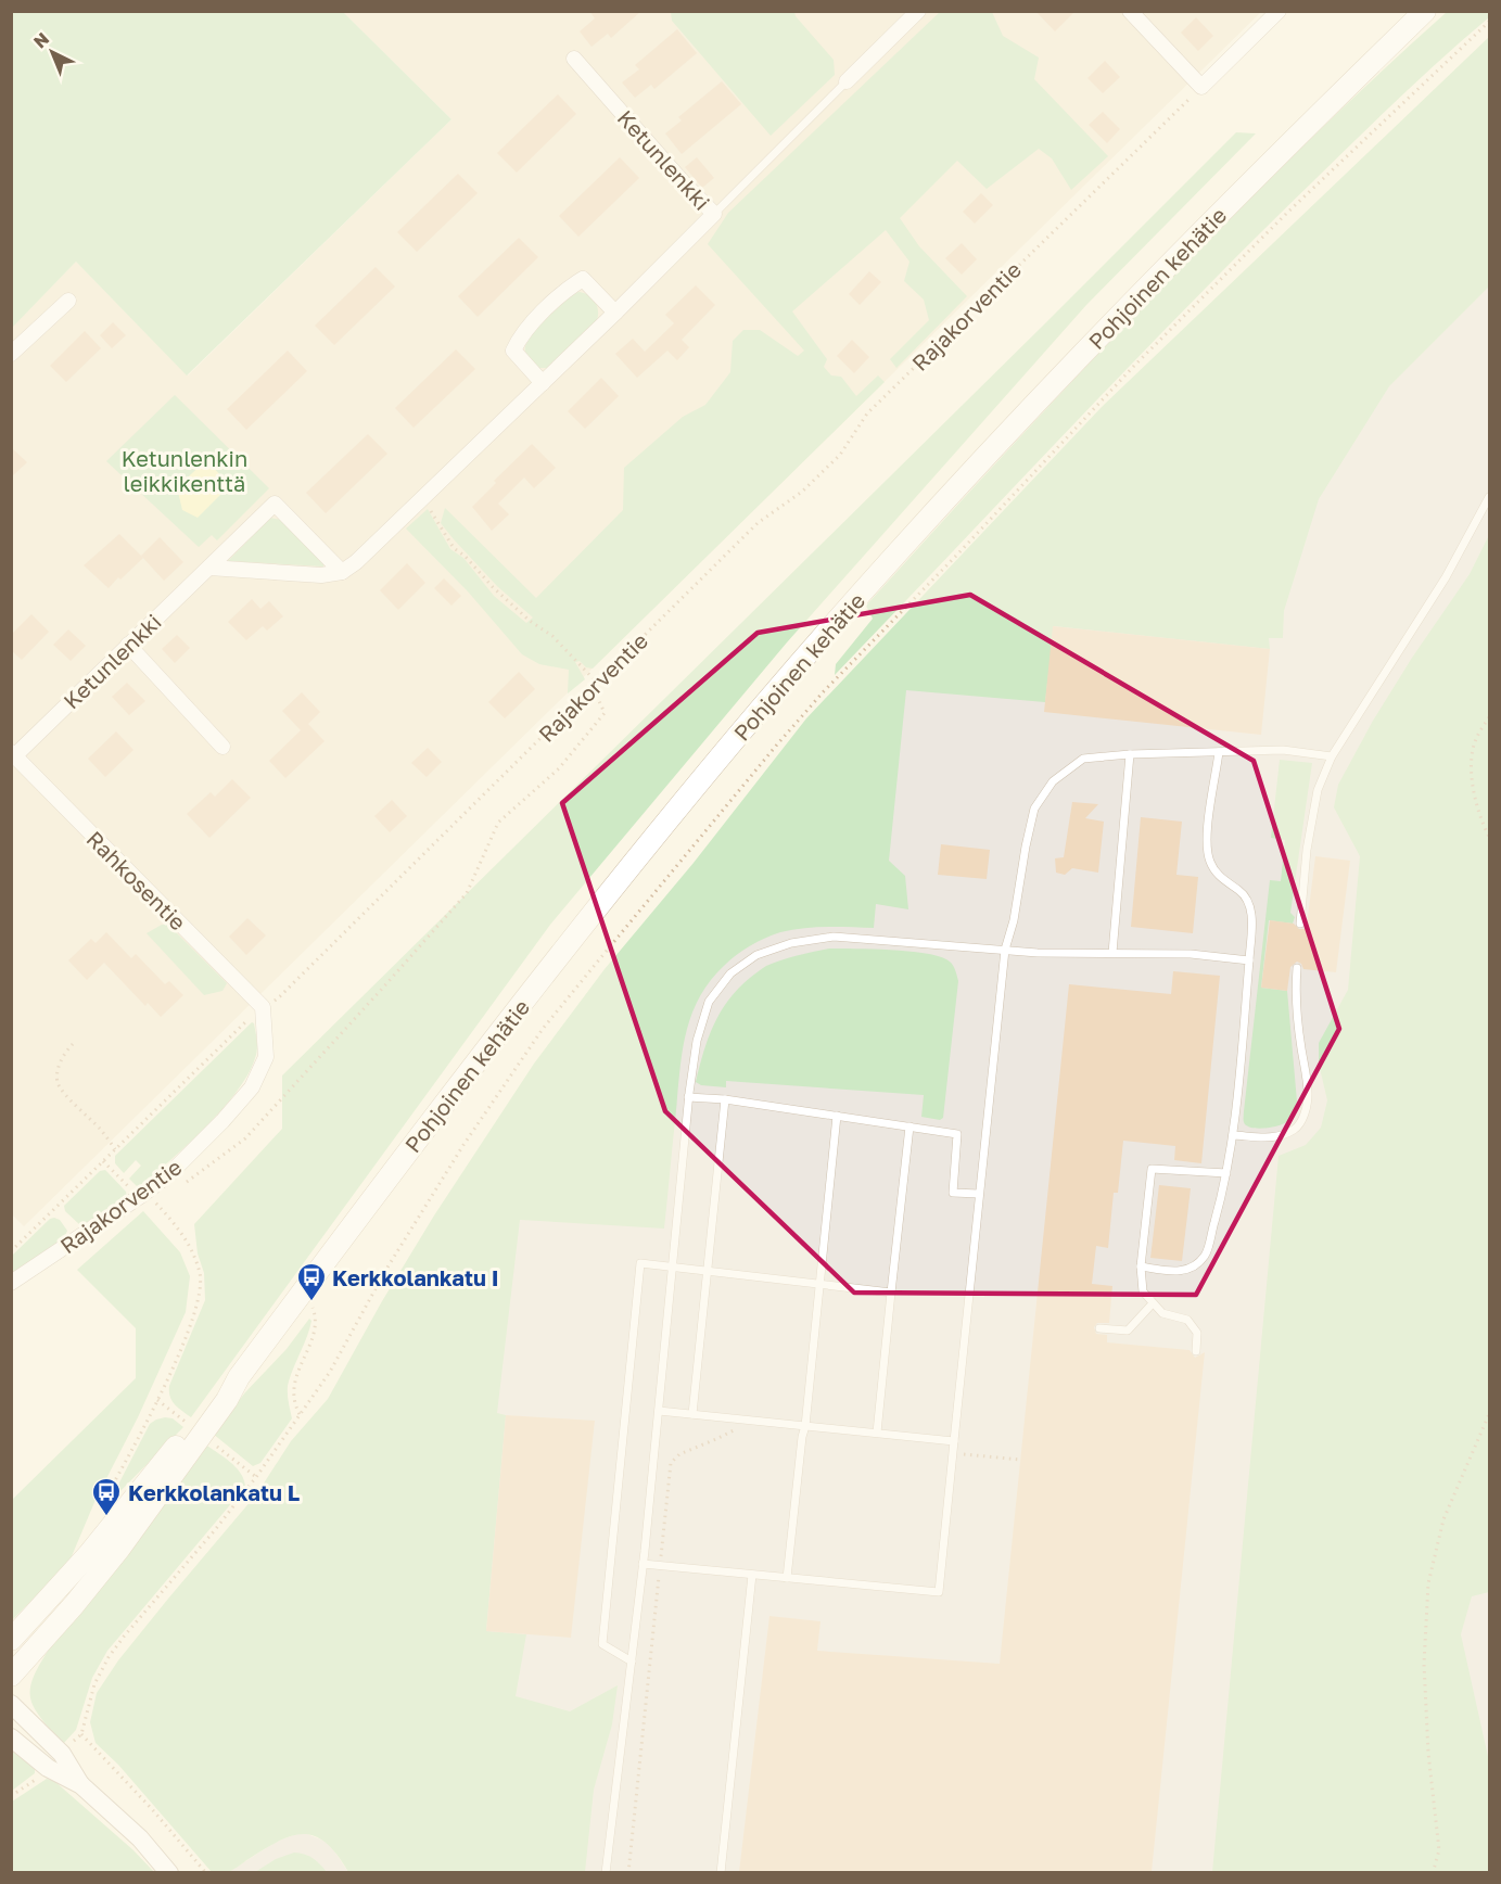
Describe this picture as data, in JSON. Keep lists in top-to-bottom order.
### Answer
{
  "streets": {
    "main road": ["Pohjoinen kehätie"],
    "street": ["Ketunlenkki", "Rajakorventie", "Rahkosentie"]
  },
  "crossings": [
    ["Ketunlenkki", "Rahkosentie"],
    ["Rajakorventie", "Rahkosentie"]
  ],
  "parks": ["Ketunlenkin leikkikenttä"],
  "places": {
    "bus stop": ["Kerkkolankatu I", "Kerkkolankatu L"]
  },
  "north": "top left"
}
